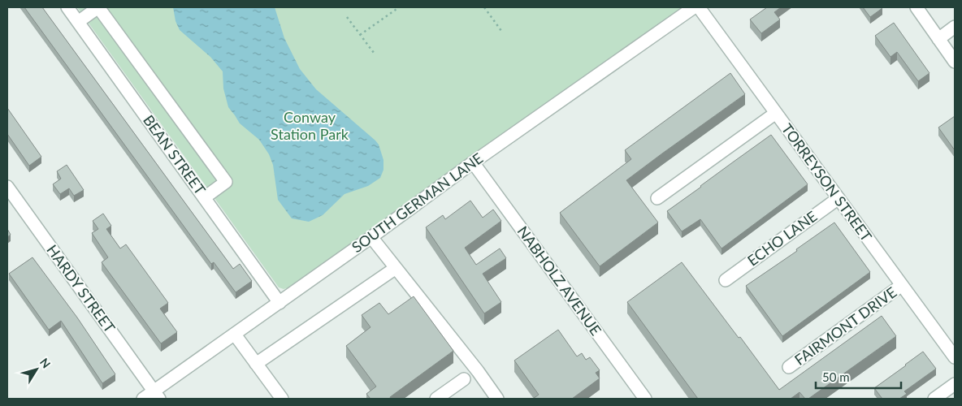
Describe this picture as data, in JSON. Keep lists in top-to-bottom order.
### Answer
{
  "streets": {
    "street": [
      "BEAN STREET",
      "TORREYSON STREET",
      "SOUTH GERMAN LANE",
      "ECHO LANE",
      "NABHOLZ AVENUE",
      "HARDY STREET",
      "FAIRMONT DRIVE"
    ]
  },
  "crossings": [
    ["BEAN STREET", "SOUTH GERMAN LANE"],
    ["TORREYSON STREET", "ECHO LANE"],
    ["TORREYSON STREET", "FAIRMONT DRIVE"],
    ["SOUTH GERMAN LANE", "NABHOLZ AVENUE"],
    ["SOUTH GERMAN LANE", "HARDY STREET"]
  ],
  "parks": ["Conway Station Park"],
  "scale_bar": "50 m",
  "north": "top right"
}
